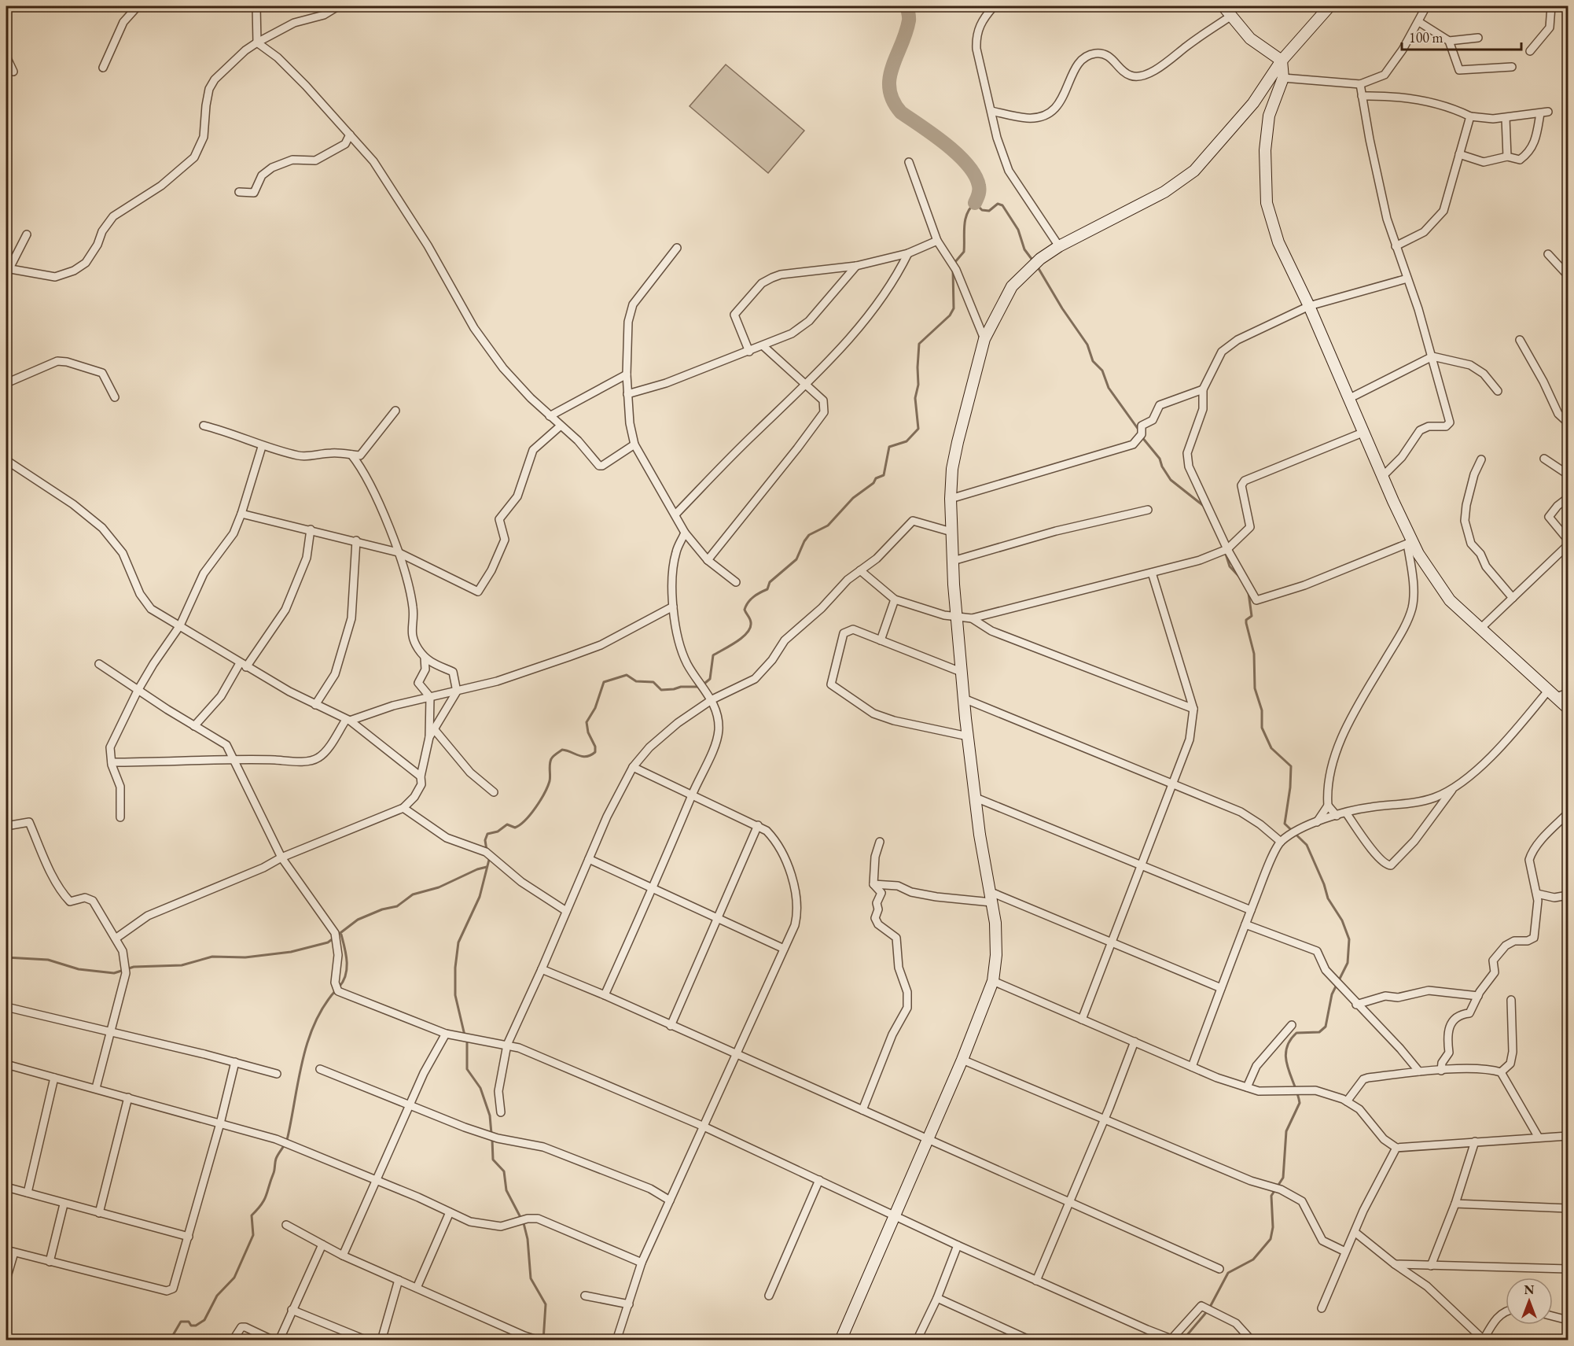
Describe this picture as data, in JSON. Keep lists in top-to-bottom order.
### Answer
{
  "scale_bar": "100 m",
  "north": "top"
}
